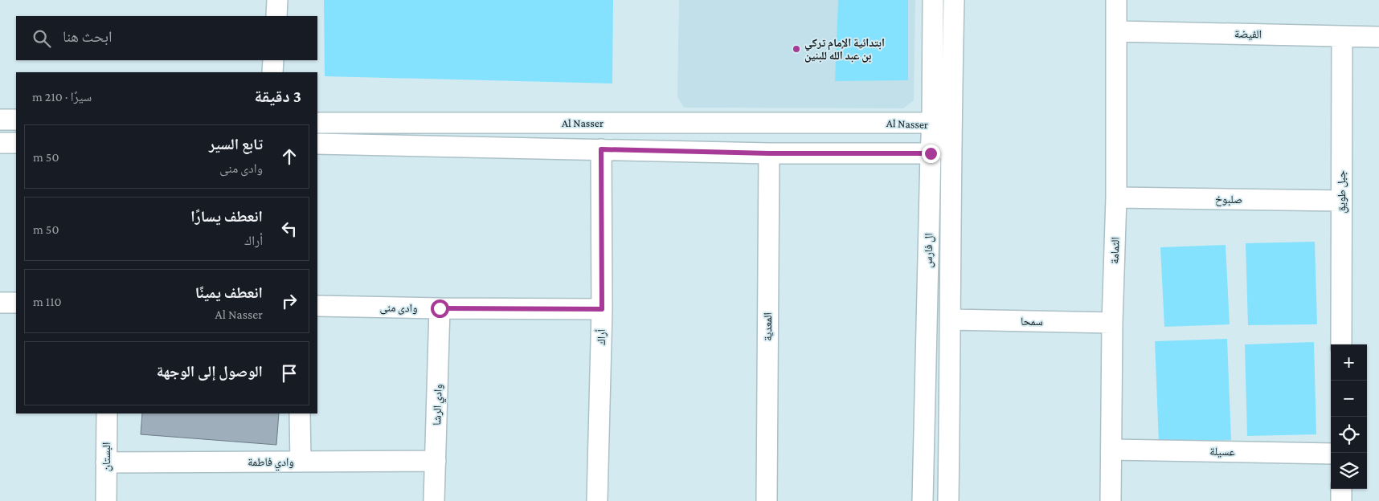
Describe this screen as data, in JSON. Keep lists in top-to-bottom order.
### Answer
{
  "streets": {
    "street": [
      "الفيضة",
      "Al Nasser",
      "جبل طويق",
      "صلبوخ",
      "ال فارس",
      "الثمامة",
      "وادى منى",
      "سمحا",
      "المعدية",
      "أراك",
      "وادي الرشا",
      "عسيلة",
      "البستان",
      "وادي فاطمة"
    ]
  },
  "crossings": [
    ["الفيضة", "جبل طويق"],
    ["الفيضة", "الثمامة"],
    ["Al Nasser", "ال فارس"],
    ["جبل طويق", "صلبوخ"],
    ["صلبوخ", "الثمامة"],
    ["ال فارس", "سمحا"],
    ["الثمامة", "سمحا"],
    ["الثمامة", "عسيلة"],
    ["وادى منى", "أراك"],
    ["وادى منى", "وادي الرشا"],
    ["وادي الرشا", "وادي فاطمة"],
    ["البستان", "وادي فاطمة"]
  ],
  "places": ["ابتدائية الإمام تركي بن عبد الله للبنين"],
  "page": {
    "search": "ابحث هنا",
    "heading": ["3 دقيقة", "سيرًا · 210 m"],
    "list": [
      ["تابع السير", "وادى منى", "50 m"],
      ["انعطف يسارًا", "أراك", "50 m"],
      ["انعطف يمينًا", "Al Nasser", "110 m"],
      "الوصول إلى الوجهة"
    ],
    "map_buttons": ["+", "−"]
  }
}
